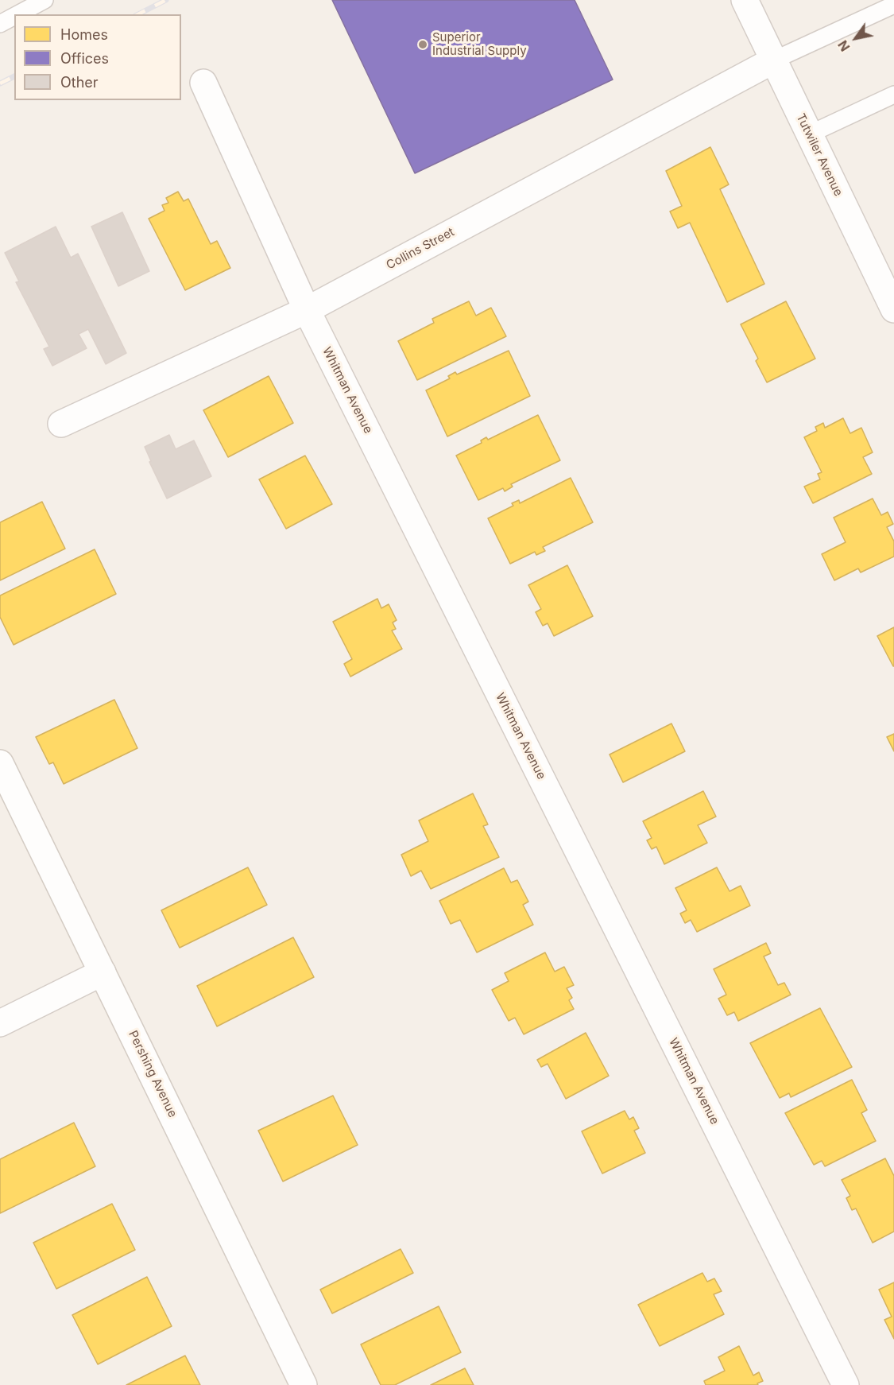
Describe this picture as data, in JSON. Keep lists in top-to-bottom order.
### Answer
{
  "streets": {
    "street": [
      "Tutwiler Avenue",
      "Collins Street",
      "Whitman Avenue",
      "Pershing Avenue"
    ]
  },
  "crossings": [
    ["Tutwiler Avenue", "Collins Street"],
    ["Collins Street", "Whitman Avenue"]
  ],
  "places": ["Superior Industrial Supply"],
  "legend": ["Homes", "Offices", "Other"],
  "north": "bottom left"
}
